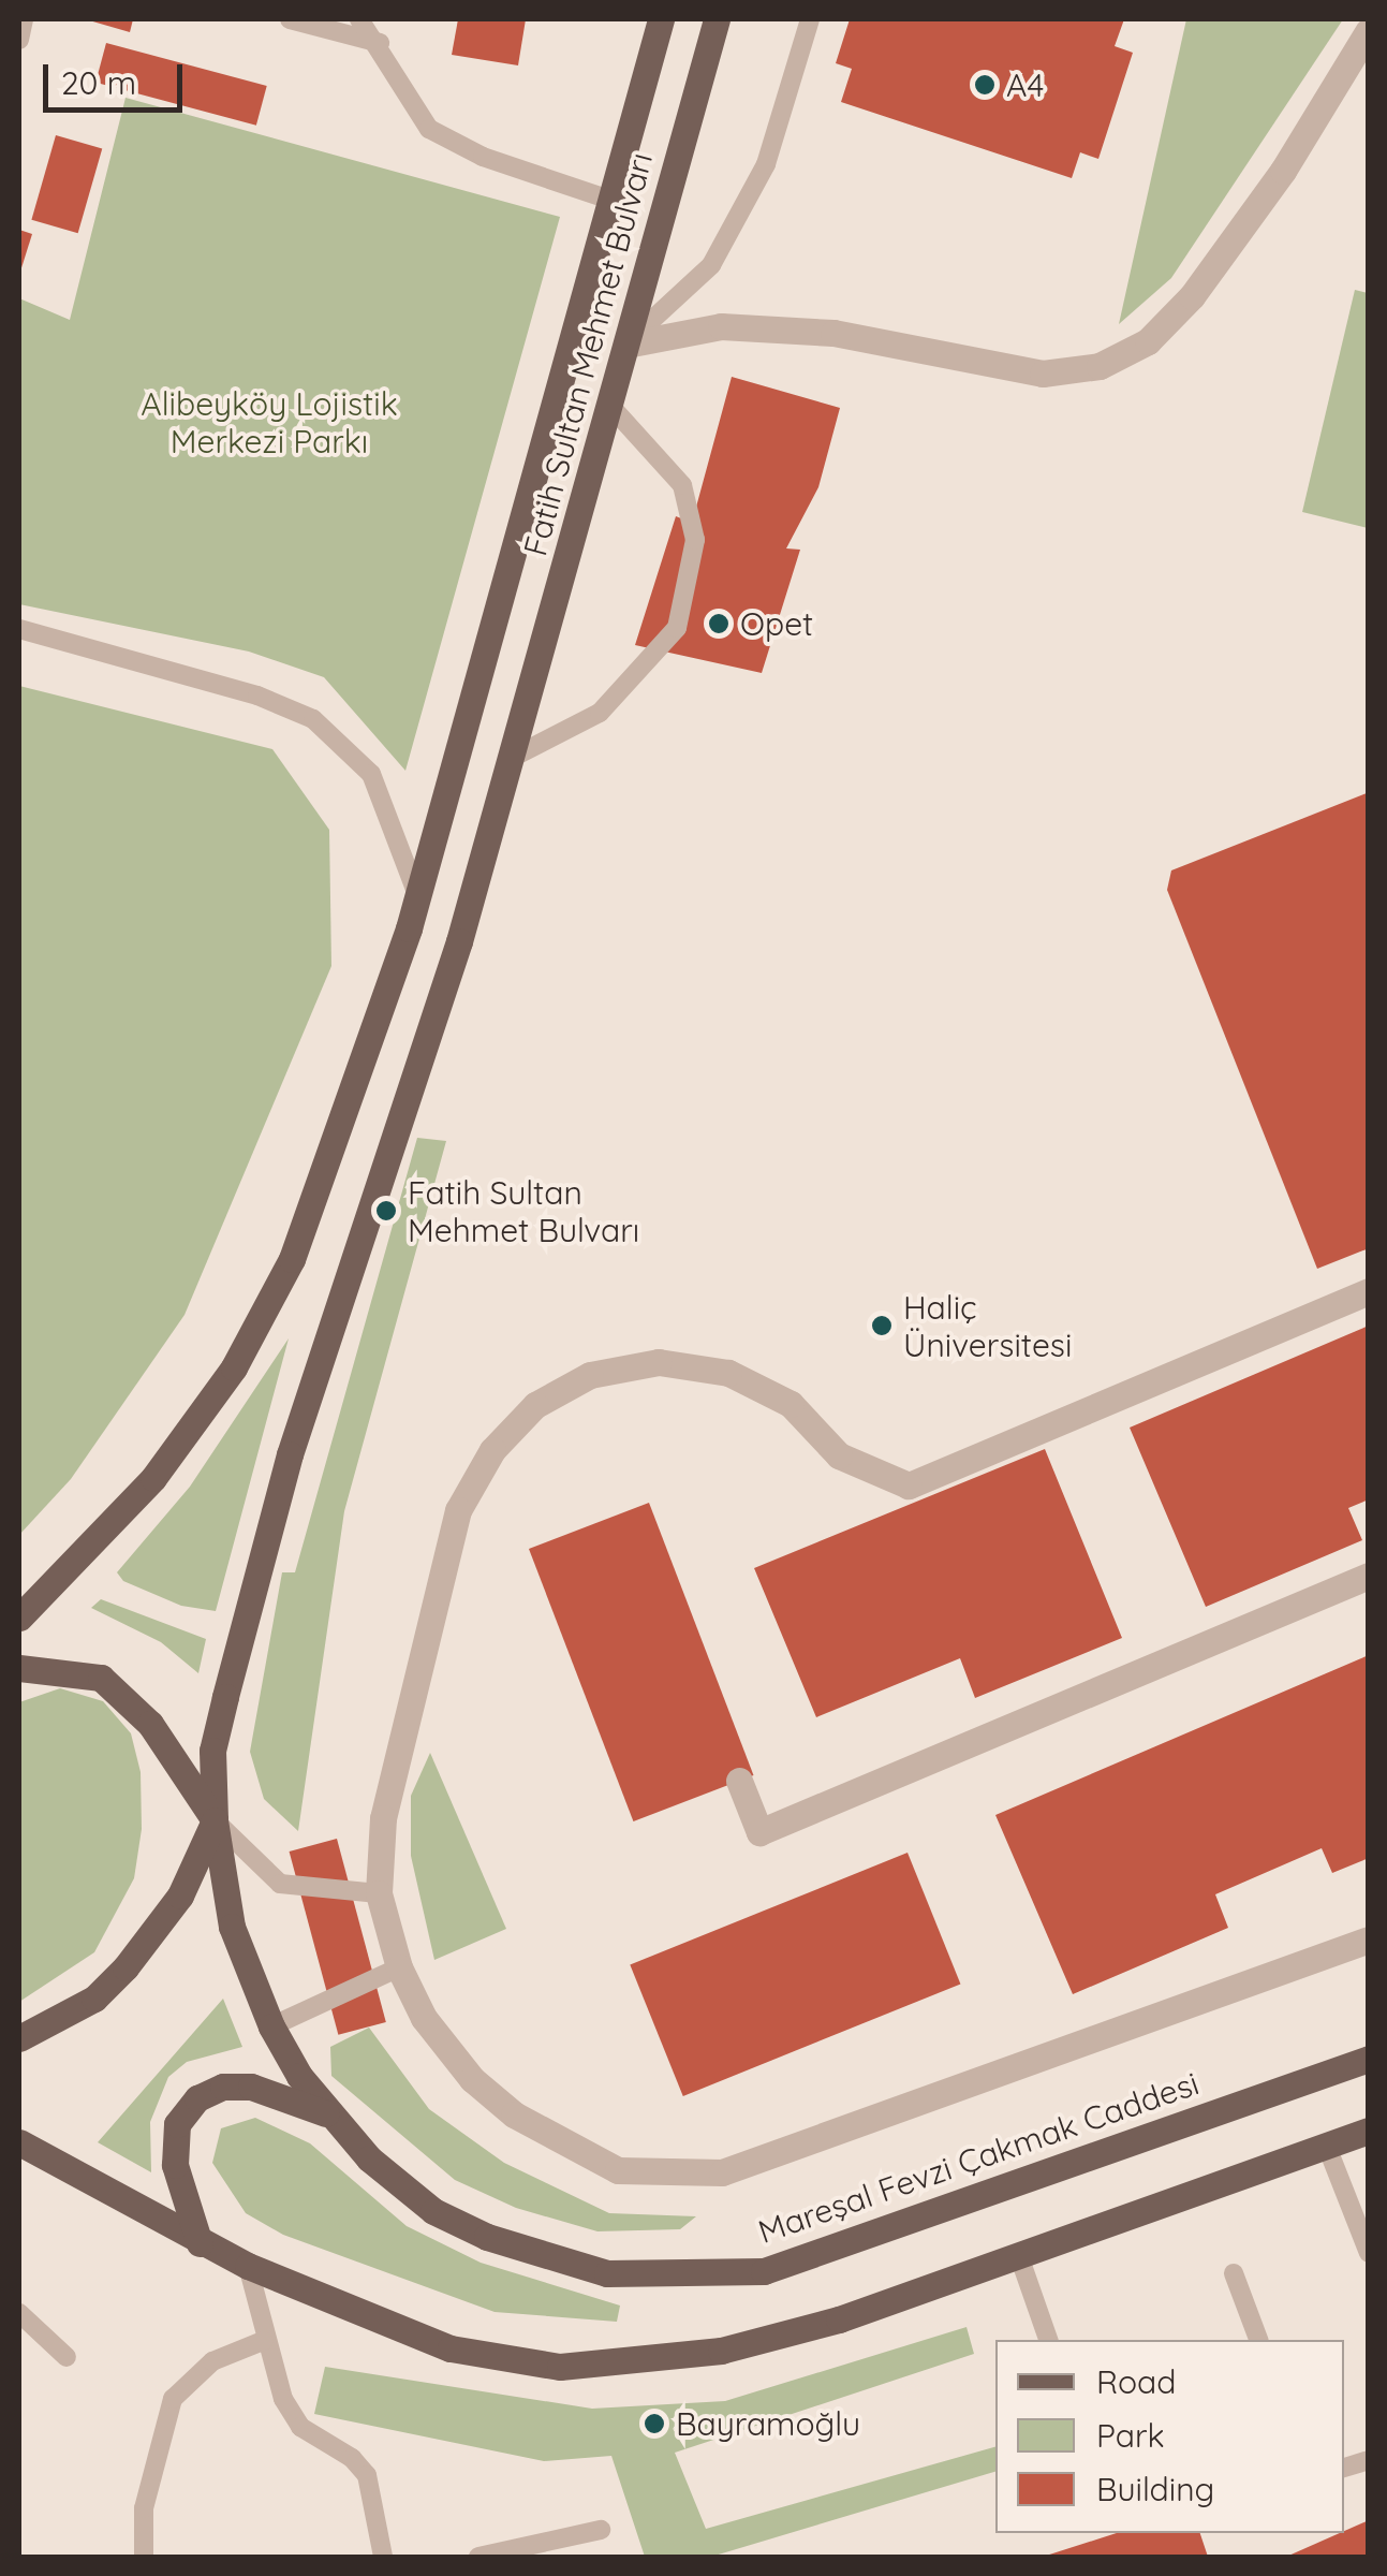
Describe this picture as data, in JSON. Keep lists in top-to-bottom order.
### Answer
{
  "streets": {
    "main road": ["Fatih Sultan Mehmet Bulvarı", "Mareşal Fevzi Çakmak Caddesi"]
  },
  "crossings": [
    ["Fatih Sultan Mehmet Bulvarı", "Mareşal Fevzi Çakmak Caddesi"]
  ],
  "parks": ["Alibeyköy Lojistik Merkezi Parkı"],
  "places": [
    "A4",
    "Opet",
    "Fatih Sultan Mehmet Bulvarı",
    "Haliç Üniversitesi",
    "Bayramoğlu"
  ],
  "legend": ["Road", "Park", "Building"],
  "scale_bar": "20 m"
}
